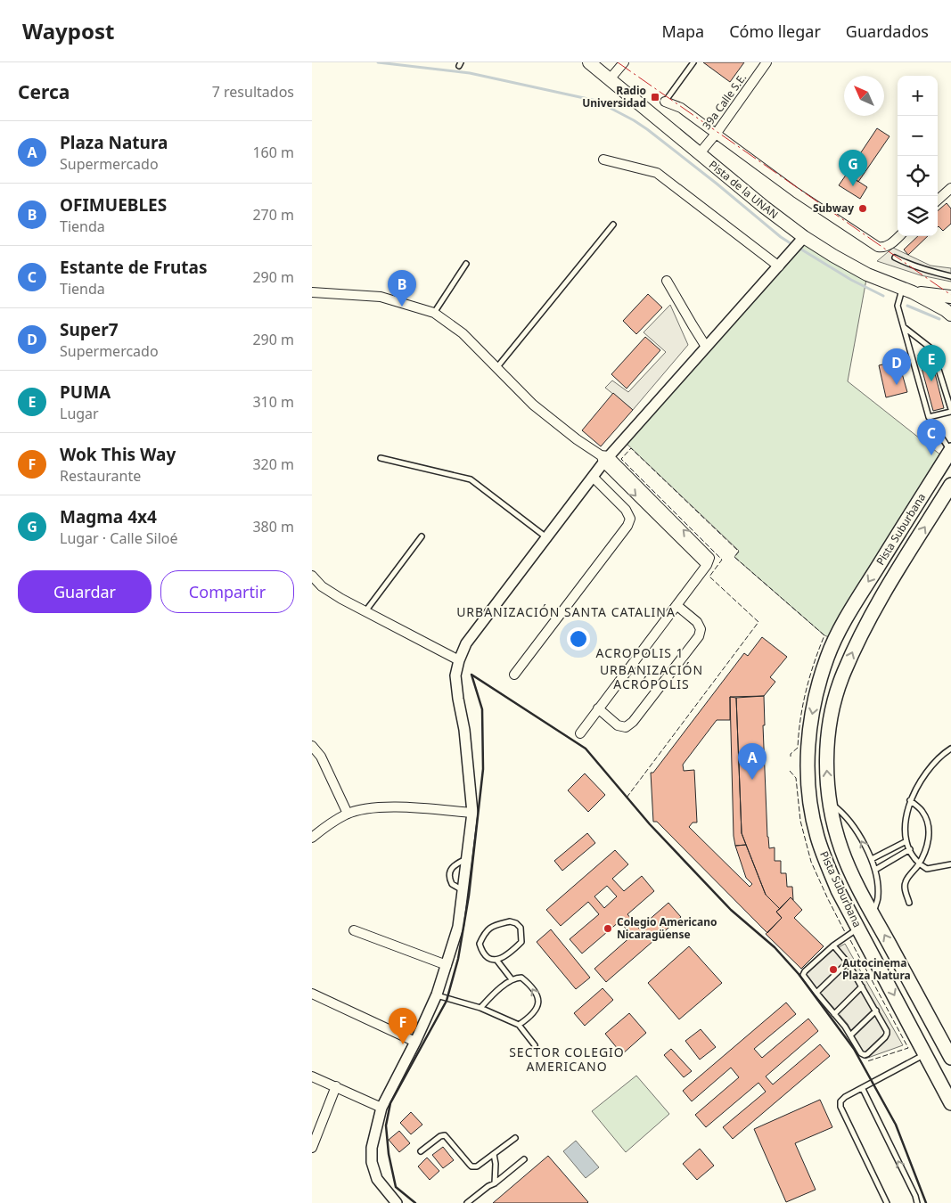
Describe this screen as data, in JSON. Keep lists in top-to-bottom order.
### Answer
{
  "streets": {
    "main road": ["Pista de la UNAN", "Pista Suburbana"],
    "street": ["39a Calle S.E."]
  },
  "crossings": [
    ["39a Calle S.E.", "Pista de la UNAN"]
  ],
  "districts": [
    "URBANIZACIÓN SANTA CATALINA",
    "ACROPOLIS 1",
    "URBANIZACIÓN ACRÓPOLIS",
    "SECTOR COLEGIO AMERICANO"
  ],
  "places": {
    "transit": ["Radio Universidad"],
    "other": ["Subway", "Colegio Americano Nicaragüense", "Autocinema Plaza Natura"]
  },
  "north": "top left",
  "page": {
    "header": "Waypost",
    "nav": ["Mapa", "Cómo llegar", "Guardados"],
    "heading": ["Cerca", "7 resultados"],
    "map_buttons": ["+", "−"],
    "list": [
      {
        "mark": "A",
        "name": "Plaza Natura",
        "note": "Supermercado",
        "value": "160 m"
      },
      {
        "mark": "B",
        "name": "OFIMUEBLES",
        "note": "Tienda",
        "value": "270 m"
      },
      {
        "mark": "C",
        "name": "Estante de Frutas",
        "note": "Tienda",
        "value": "290 m"
      },
      {
        "mark": "D",
        "name": "Super7",
        "note": "Supermercado",
        "value": "290 m"
      },
      {
        "mark": "E",
        "name": "PUMA",
        "note": "Lugar",
        "value": "310 m"
      },
      {
        "mark": "F",
        "name": "Wok This Way",
        "note": "Restaurante",
        "value": "320 m"
      },
      {
        "mark": "G",
        "name": "Magma 4x4",
        "note": "Lugar · Calle Siloé",
        "value": "380 m"
      }
    ],
    "pins": [
      "G",
      "B",
      "E",
      "D",
      "C",
      "A",
      "F"
    ],
    "buttons": ["Guardar", "Compartir"]
  }
}
